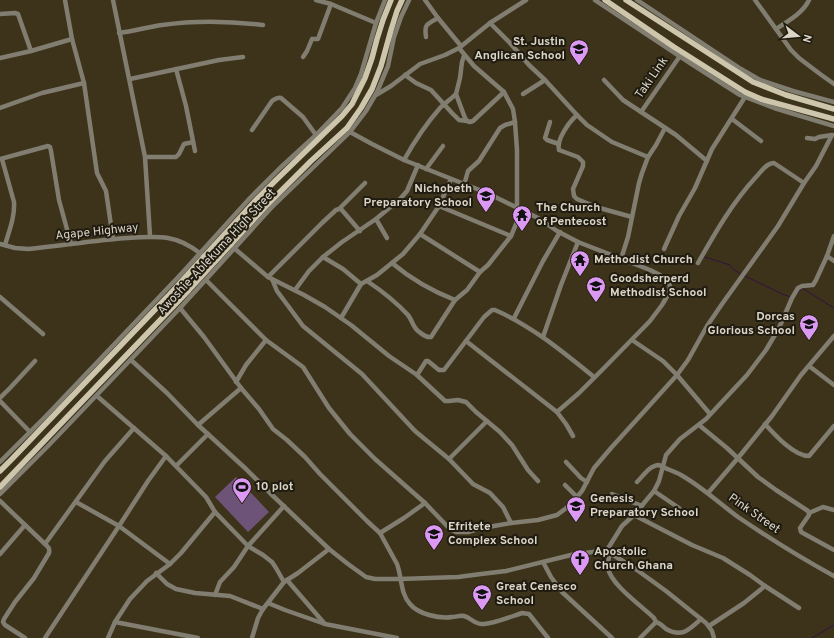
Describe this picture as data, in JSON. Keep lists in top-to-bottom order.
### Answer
{
  "streets": {
    "main road": ["Awoshie-Ablekuma High Street"],
    "street": ["Taki Link", "Agape Highway", "Pink Street"]
  },
  "crossings": [
    ["Agape Highway", "Awoshie-Ablekuma High Street"]
  ],
  "places": {
    "school or university": [
      "St. Justin Anglican School",
      "Nichobeth Preparatory School",
      "Goodsherperd Methodist School",
      "Dorcas Glorious School",
      "Genesis Preparatory School",
      "Efritete Complex School",
      "Great Cenesco School"
    ],
    "temple": ["The Church of Pentecost", "Methodist Church"],
    "sports": ["10 plot"],
    "church": ["Apostolic Church Ghana"]
  },
  "north": "right"
}
